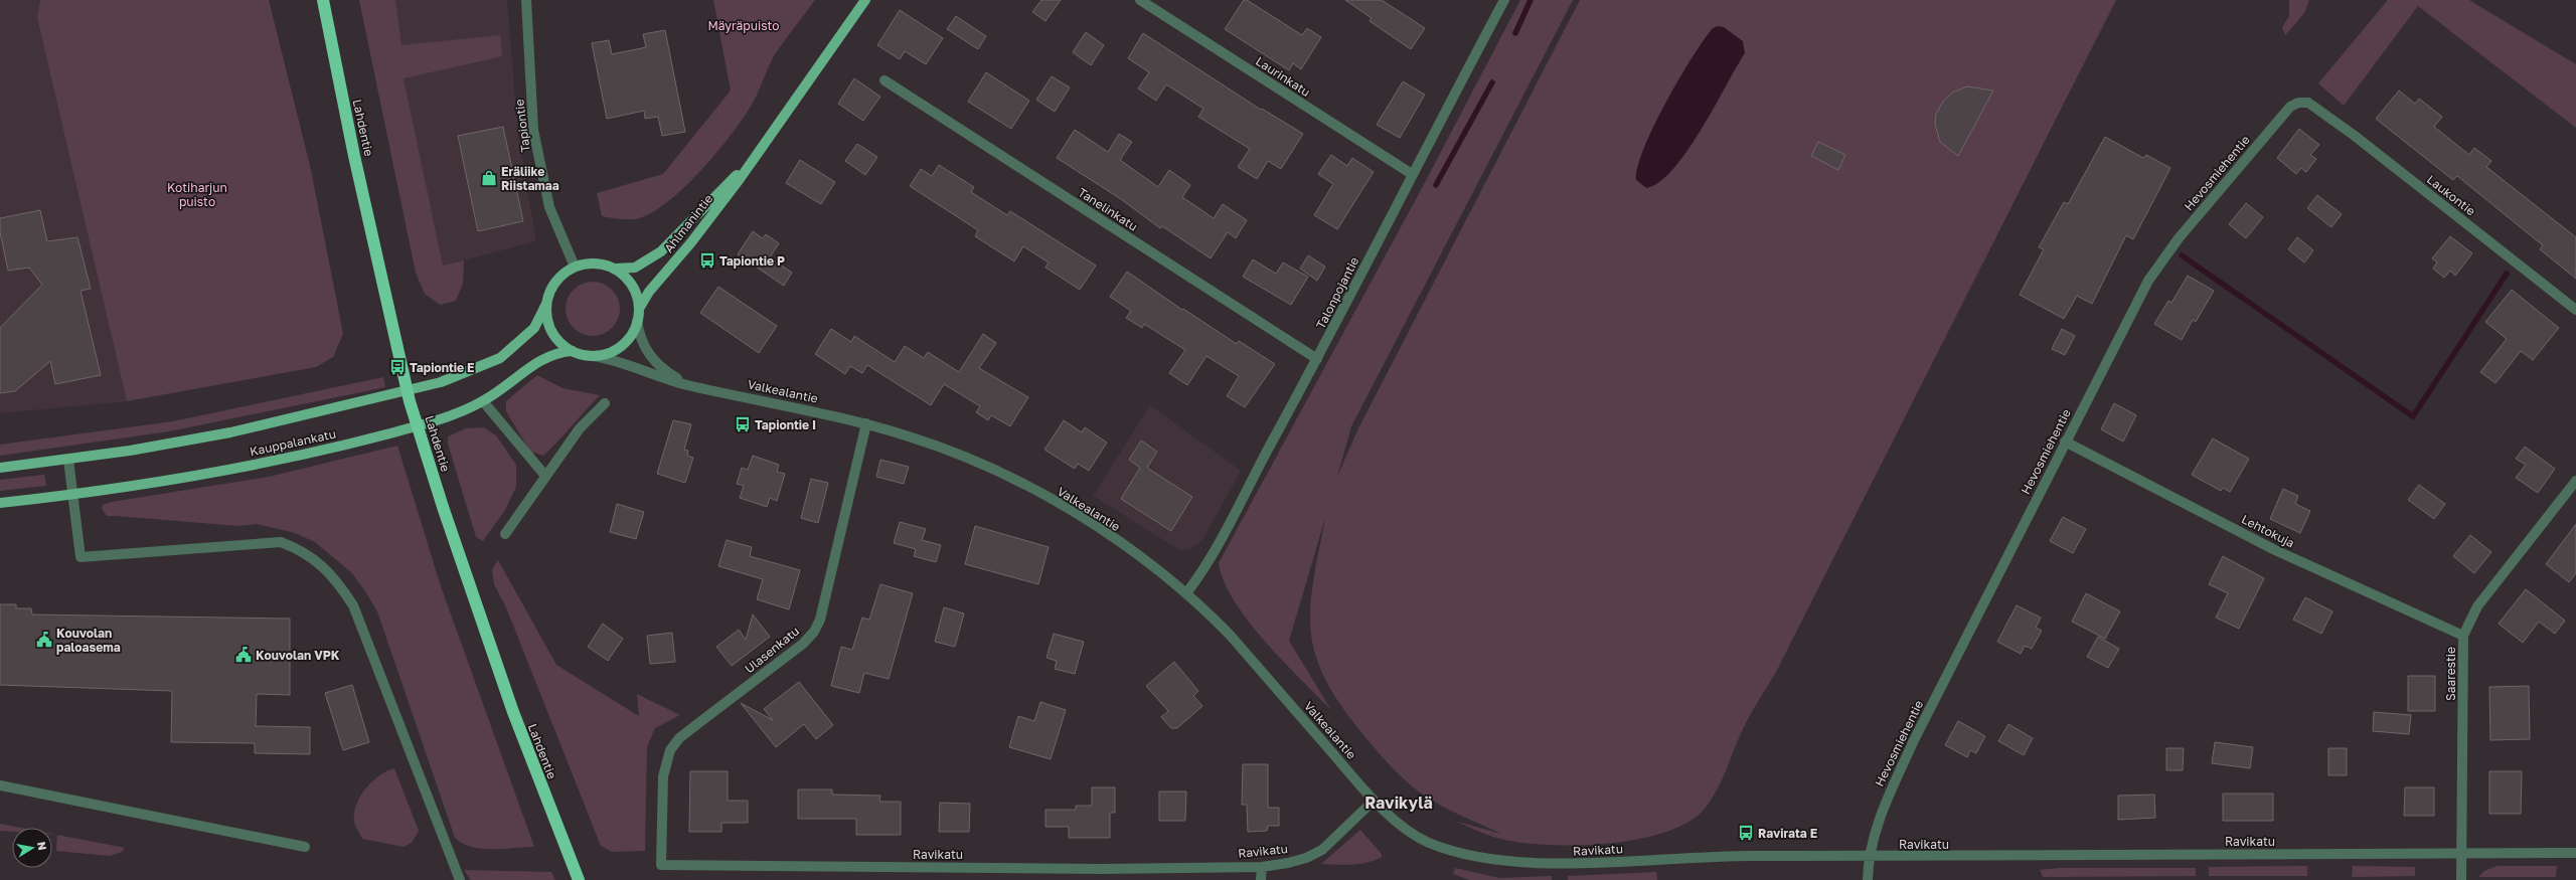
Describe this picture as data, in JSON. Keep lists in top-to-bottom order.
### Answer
{
  "streets": {
    "highway": ["Lahdentie"],
    "main road": ["Ahlmanintie", "Kauppalankatu"],
    "street": [
      "Laurinkatu",
      "Tapiontie",
      "Hevosmiehentie",
      "Laukontie",
      "Tanelinkatu",
      "Talonpojantie",
      "Valkealantie",
      "Lehtokuja",
      "Ulasenkatu",
      "Saarestie",
      "Ravikatu"
    ]
  },
  "crossings": [
    ["Laurinkatu", "Talonpojantie"],
    ["Tapiontie", "Ahlmanintie"],
    ["Tapiontie", "Valkealantie"],
    ["Tapiontie", "Kauppalankatu"],
    ["Hevosmiehentie", "Laukontie"],
    ["Hevosmiehentie", "Lehtokuja"],
    ["Hevosmiehentie", "Ravikatu"],
    ["Tanelinkatu", "Talonpojantie"],
    ["Ahlmanintie", "Valkealantie"],
    ["Ahlmanintie", "Kauppalankatu"],
    ["Talonpojantie", "Valkealantie"],
    ["Valkealantie", "Kauppalankatu"],
    ["Valkealantie", "Ulasenkatu"],
    ["Valkealantie", "Ravikatu"],
    ["Lehtokuja", "Saarestie"],
    ["Ulasenkatu", "Ravikatu"],
    ["Saarestie", "Ravikatu"]
  ],
  "districts": ["Ravikylä"],
  "parks": ["Mäyräpuisto", "Kotiharjun puisto"],
  "places": {
    "shop": ["Eräliike Riistamaa"],
    "bus stop": [
      "Tapiontie P",
      "Tapiontie E",
      "Tapiontie I",
      "Ravirata E"
    ],
    "public building": ["Kouvolan paloasema", "Kouvolan VPK"]
  },
  "north": "right"
}
